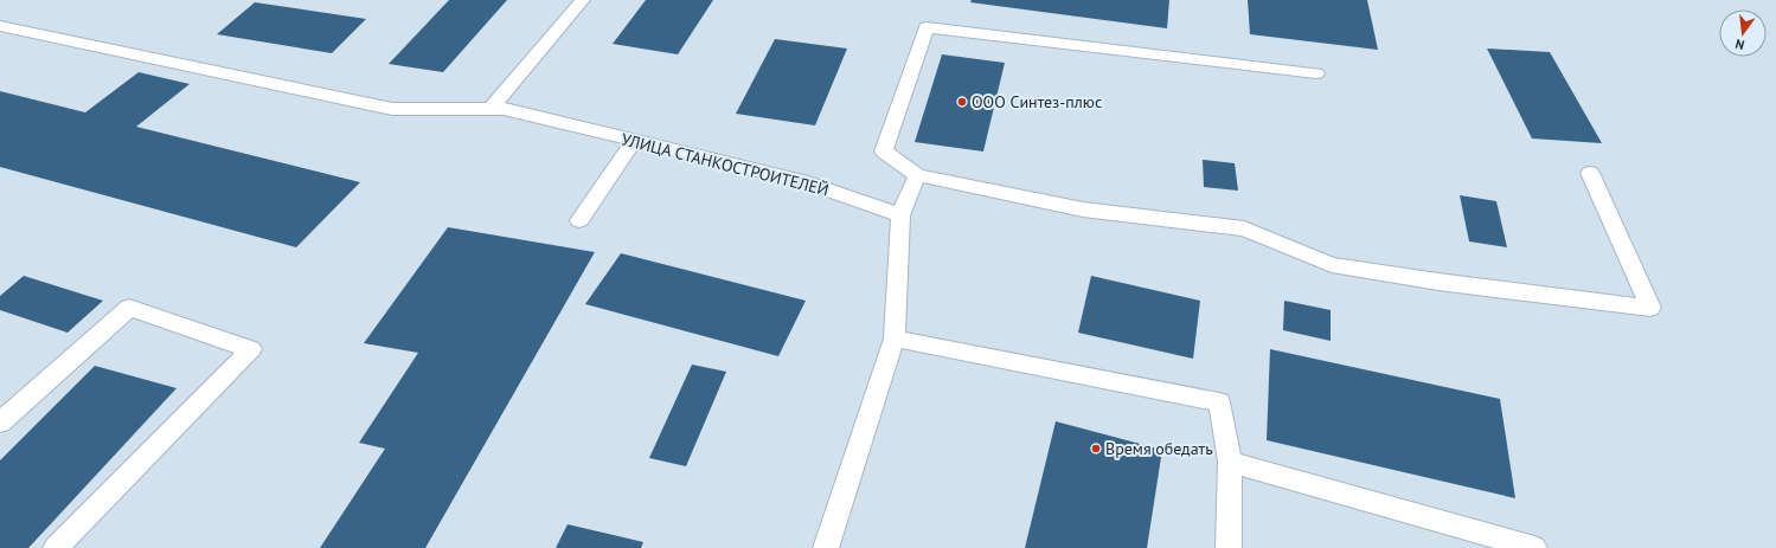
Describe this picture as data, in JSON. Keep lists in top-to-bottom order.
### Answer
{
  "streets": {
    "lane": ["УЛИЦА СТАНКОСТРОИТЕЛЕЙ"]
  },
  "places": ["ООО Синтез-плюс", "Время обедать"],
  "north": "bottom"
}
